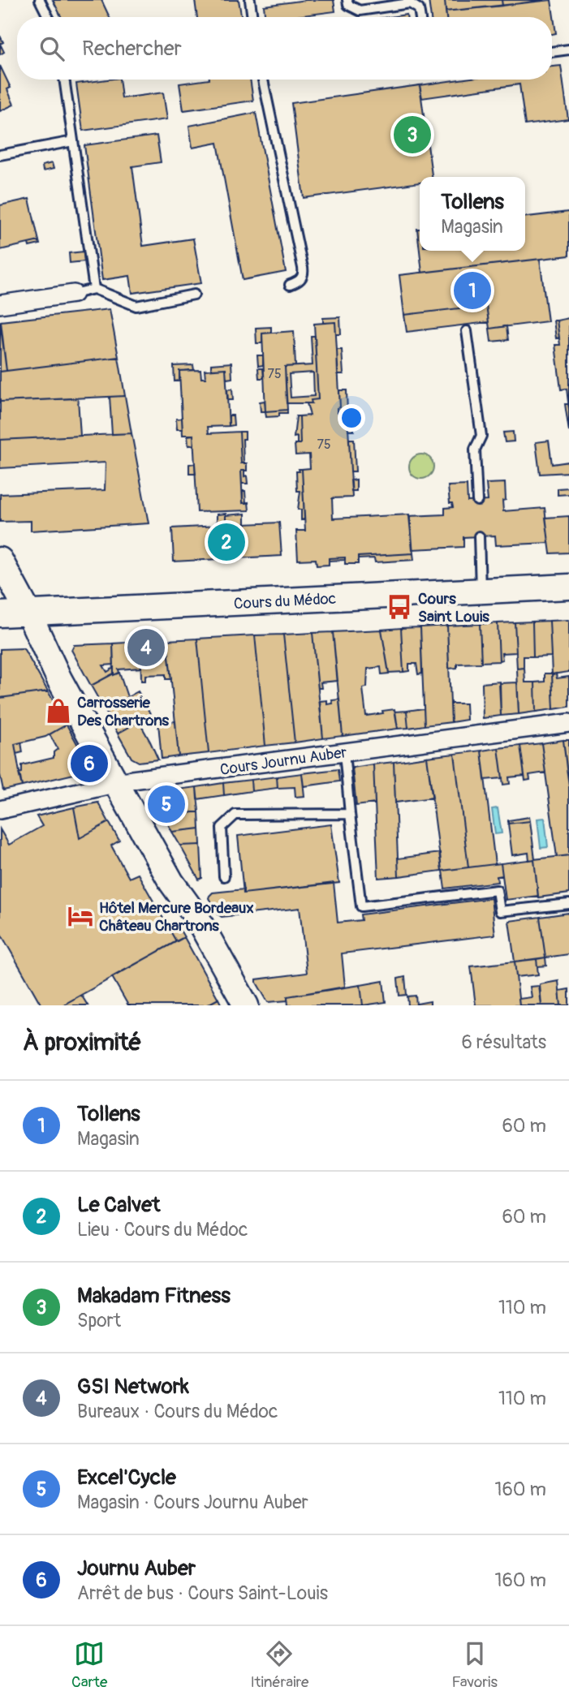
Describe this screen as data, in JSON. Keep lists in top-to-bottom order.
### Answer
{
  "streets": {
    "main road": ["Cours du Médoc"],
    "street": ["Cours Journu Auber"]
  },
  "places": {
    "bus stop": ["Cours Saint Louis"],
    "shop": ["Carrosserie Des Chartrons"],
    "hotel": ["Hôtel Mercure Bordeaux Château Chartrons"]
  },
  "house_numbers": ["75", "75"],
  "page": {
    "search": "Rechercher",
    "pins": [
      "3",
      "1",
      "2",
      "4",
      "6",
      "5"
    ],
    "popup": ["Tollens", "Magasin"],
    "heading": ["À proximité", "6 résultats"],
    "list": [
      {
        "mark": "1",
        "name": "Tollens",
        "note": "Magasin",
        "value": "60 m"
      },
      {
        "mark": "2",
        "name": "Le Calvet",
        "note": "Lieu · Cours du Médoc",
        "value": "60 m"
      },
      {
        "mark": "3",
        "name": "Makadam Fitness",
        "note": "Sport",
        "value": "110 m"
      },
      {
        "mark": "4",
        "name": "GSI Network",
        "note": "Bureaux · Cours du Médoc",
        "value": "110 m"
      },
      {
        "mark": "5",
        "name": "Excel'Cycle",
        "note": "Magasin · Cours Journu Auber",
        "value": "160 m"
      },
      {
        "mark": "6",
        "name": "Journu Auber",
        "note": "Arrêt de bus · Cours Saint-Louis",
        "value": "160 m"
      }
    ],
    "nav": ["Carte", "Itinéraire", "Favoris"]
  }
}
